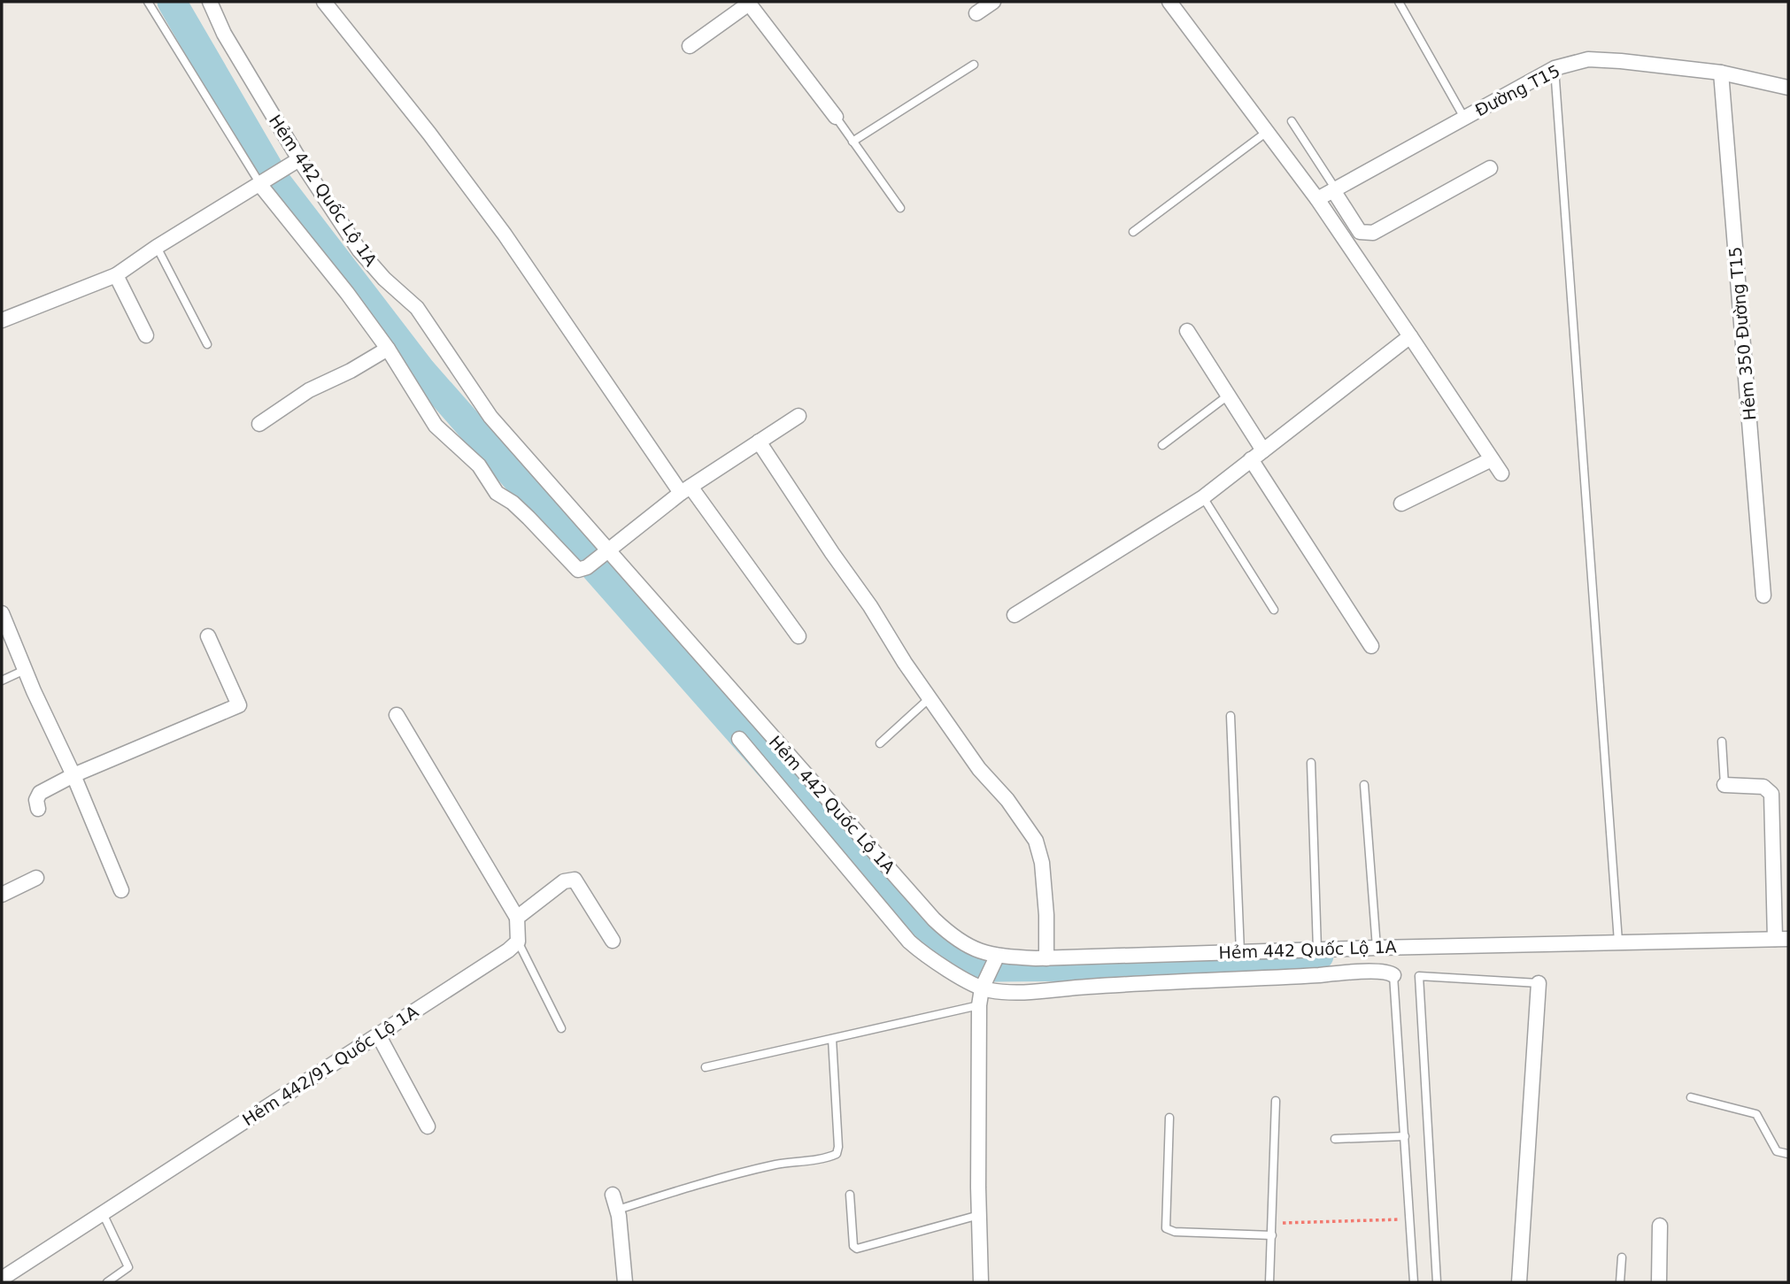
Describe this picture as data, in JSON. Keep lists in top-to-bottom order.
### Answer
{
  "streets": {
    "street": [
      "Đường T15",
      "Hẻm 442 Quốc Lộ 1A",
      "Hẻm 350 Đường T15",
      "Hẻm 442/91 Quốc Lộ 1A"
    ]
  },
  "crossings": [
    ["Đường T15", "Hẻm 350 Đường T15"]
  ]
}
